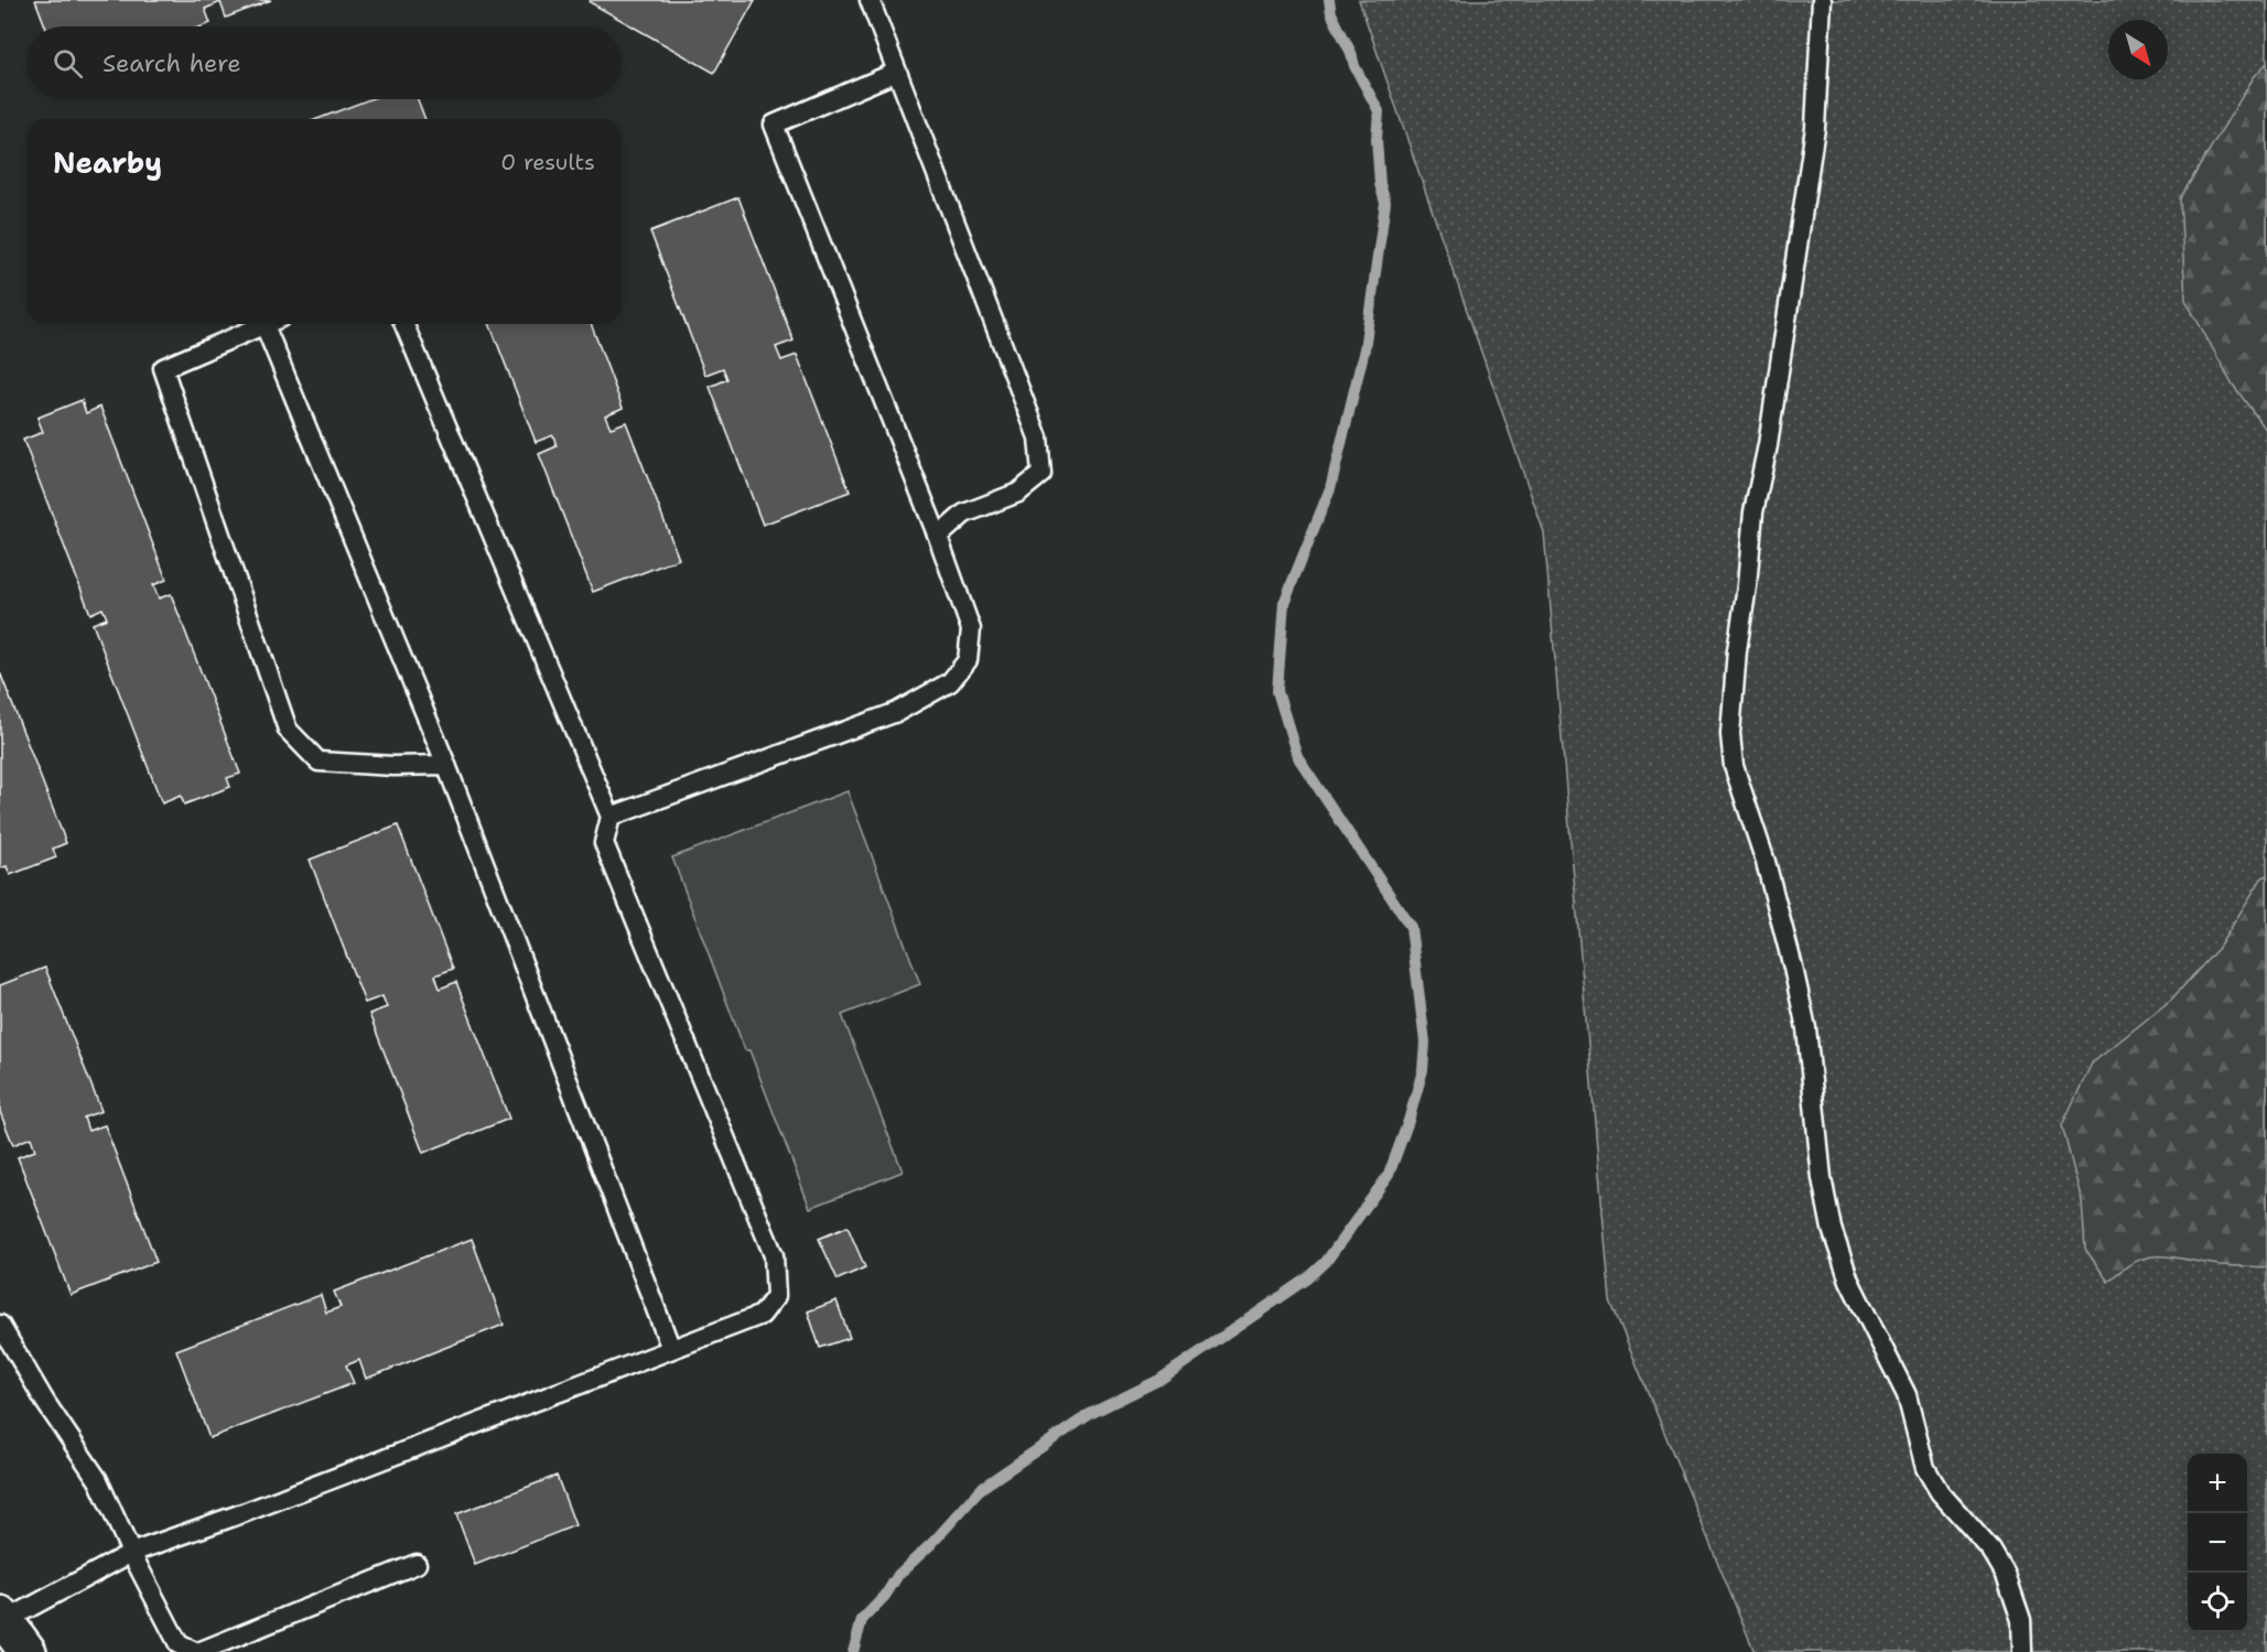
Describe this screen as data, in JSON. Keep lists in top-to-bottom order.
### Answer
{
  "north": "bottom right",
  "page": {
    "search": "Search here",
    "heading": ["Nearby", "0 results"],
    "map_buttons": ["+", "−"]
  }
}
